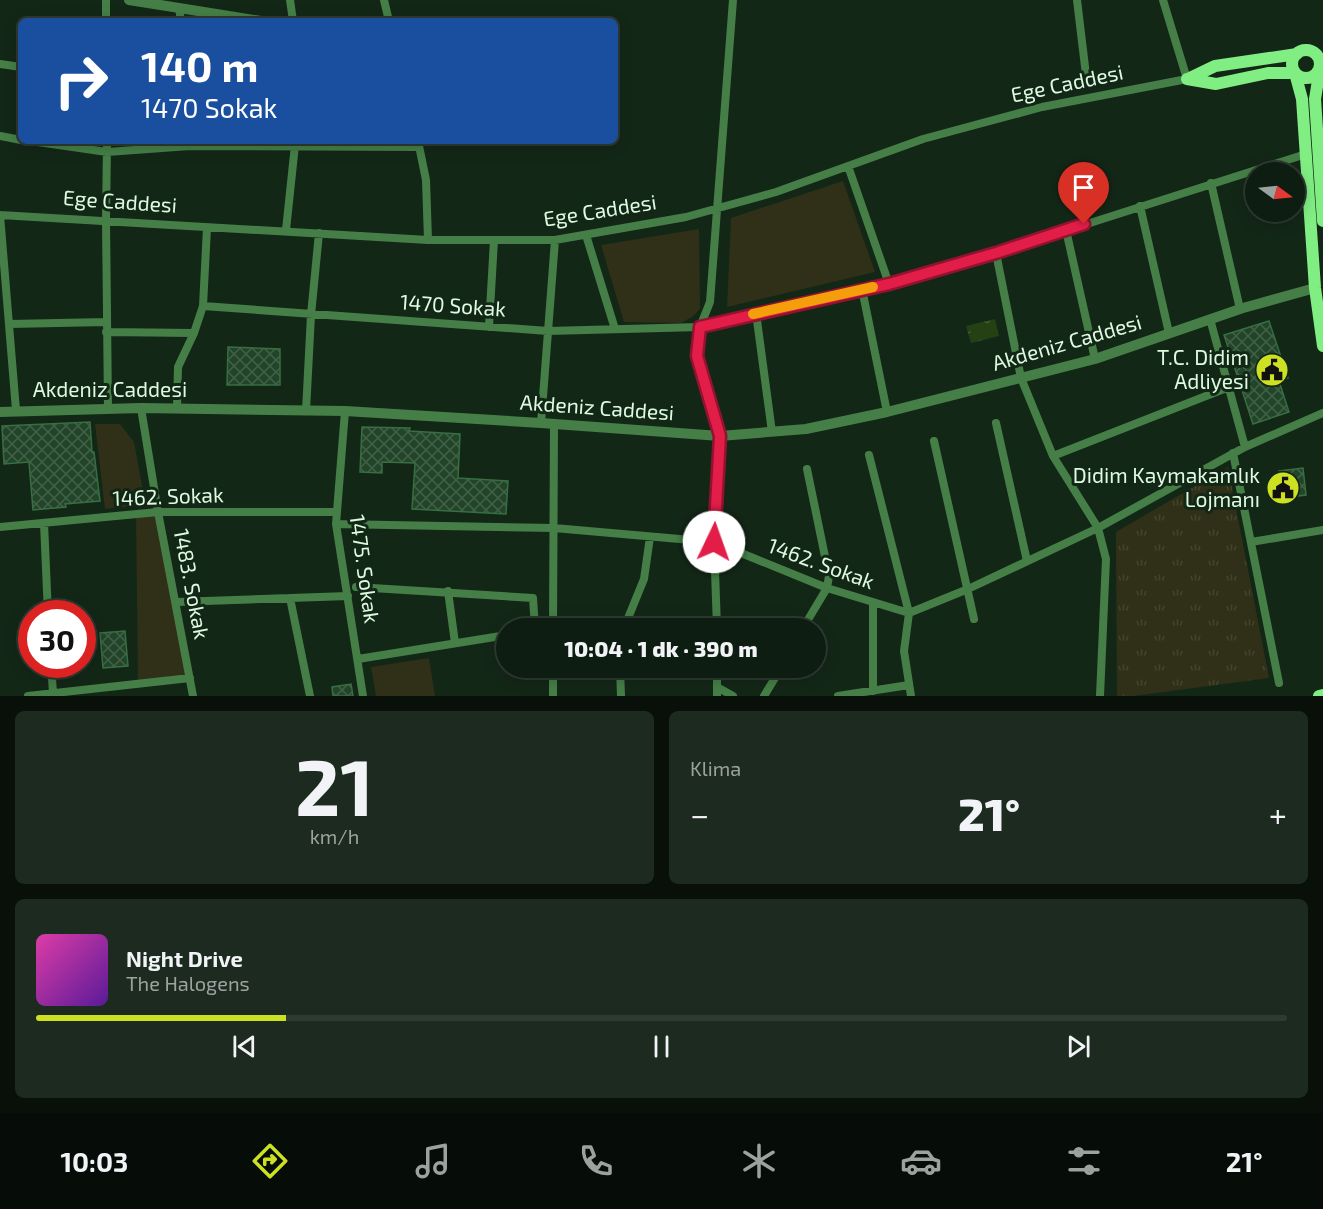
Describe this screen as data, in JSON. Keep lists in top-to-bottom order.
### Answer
{
  "streets": {
    "main road": ["Ege Caddesi"],
    "street": [
      "1470 Sokak",
      "Akdeniz Caddesi",
      "1462. Sokak",
      "1475. Sokak",
      "1483. Sokak"
    ]
  },
  "crossings": [
    ["Akdeniz Caddesi", "1475. Sokak"],
    ["Akdeniz Caddesi", "1483. Sokak"],
    ["1462. Sokak", "1475. Sokak"],
    ["1462. Sokak", "1483. Sokak"]
  ],
  "places": {
    "public building": ["T.C. Didim Adliyesi", "Didim Kaymakamlık Lojmanı"]
  },
  "north": "right",
  "page": {
    "turn": ["140 m", "1470 Sokak"],
    "limit": "30",
    "trip": "10:04 · 1 dk · 390 m",
    "tile": [
      ["21", "km/h"],
      "Klima"
    ],
    "heat": ["−", "21°", "+"],
    "song": ["Night Drive", "The Halogens"],
    "tabs": ["10:03", "21°"]
  }
}
